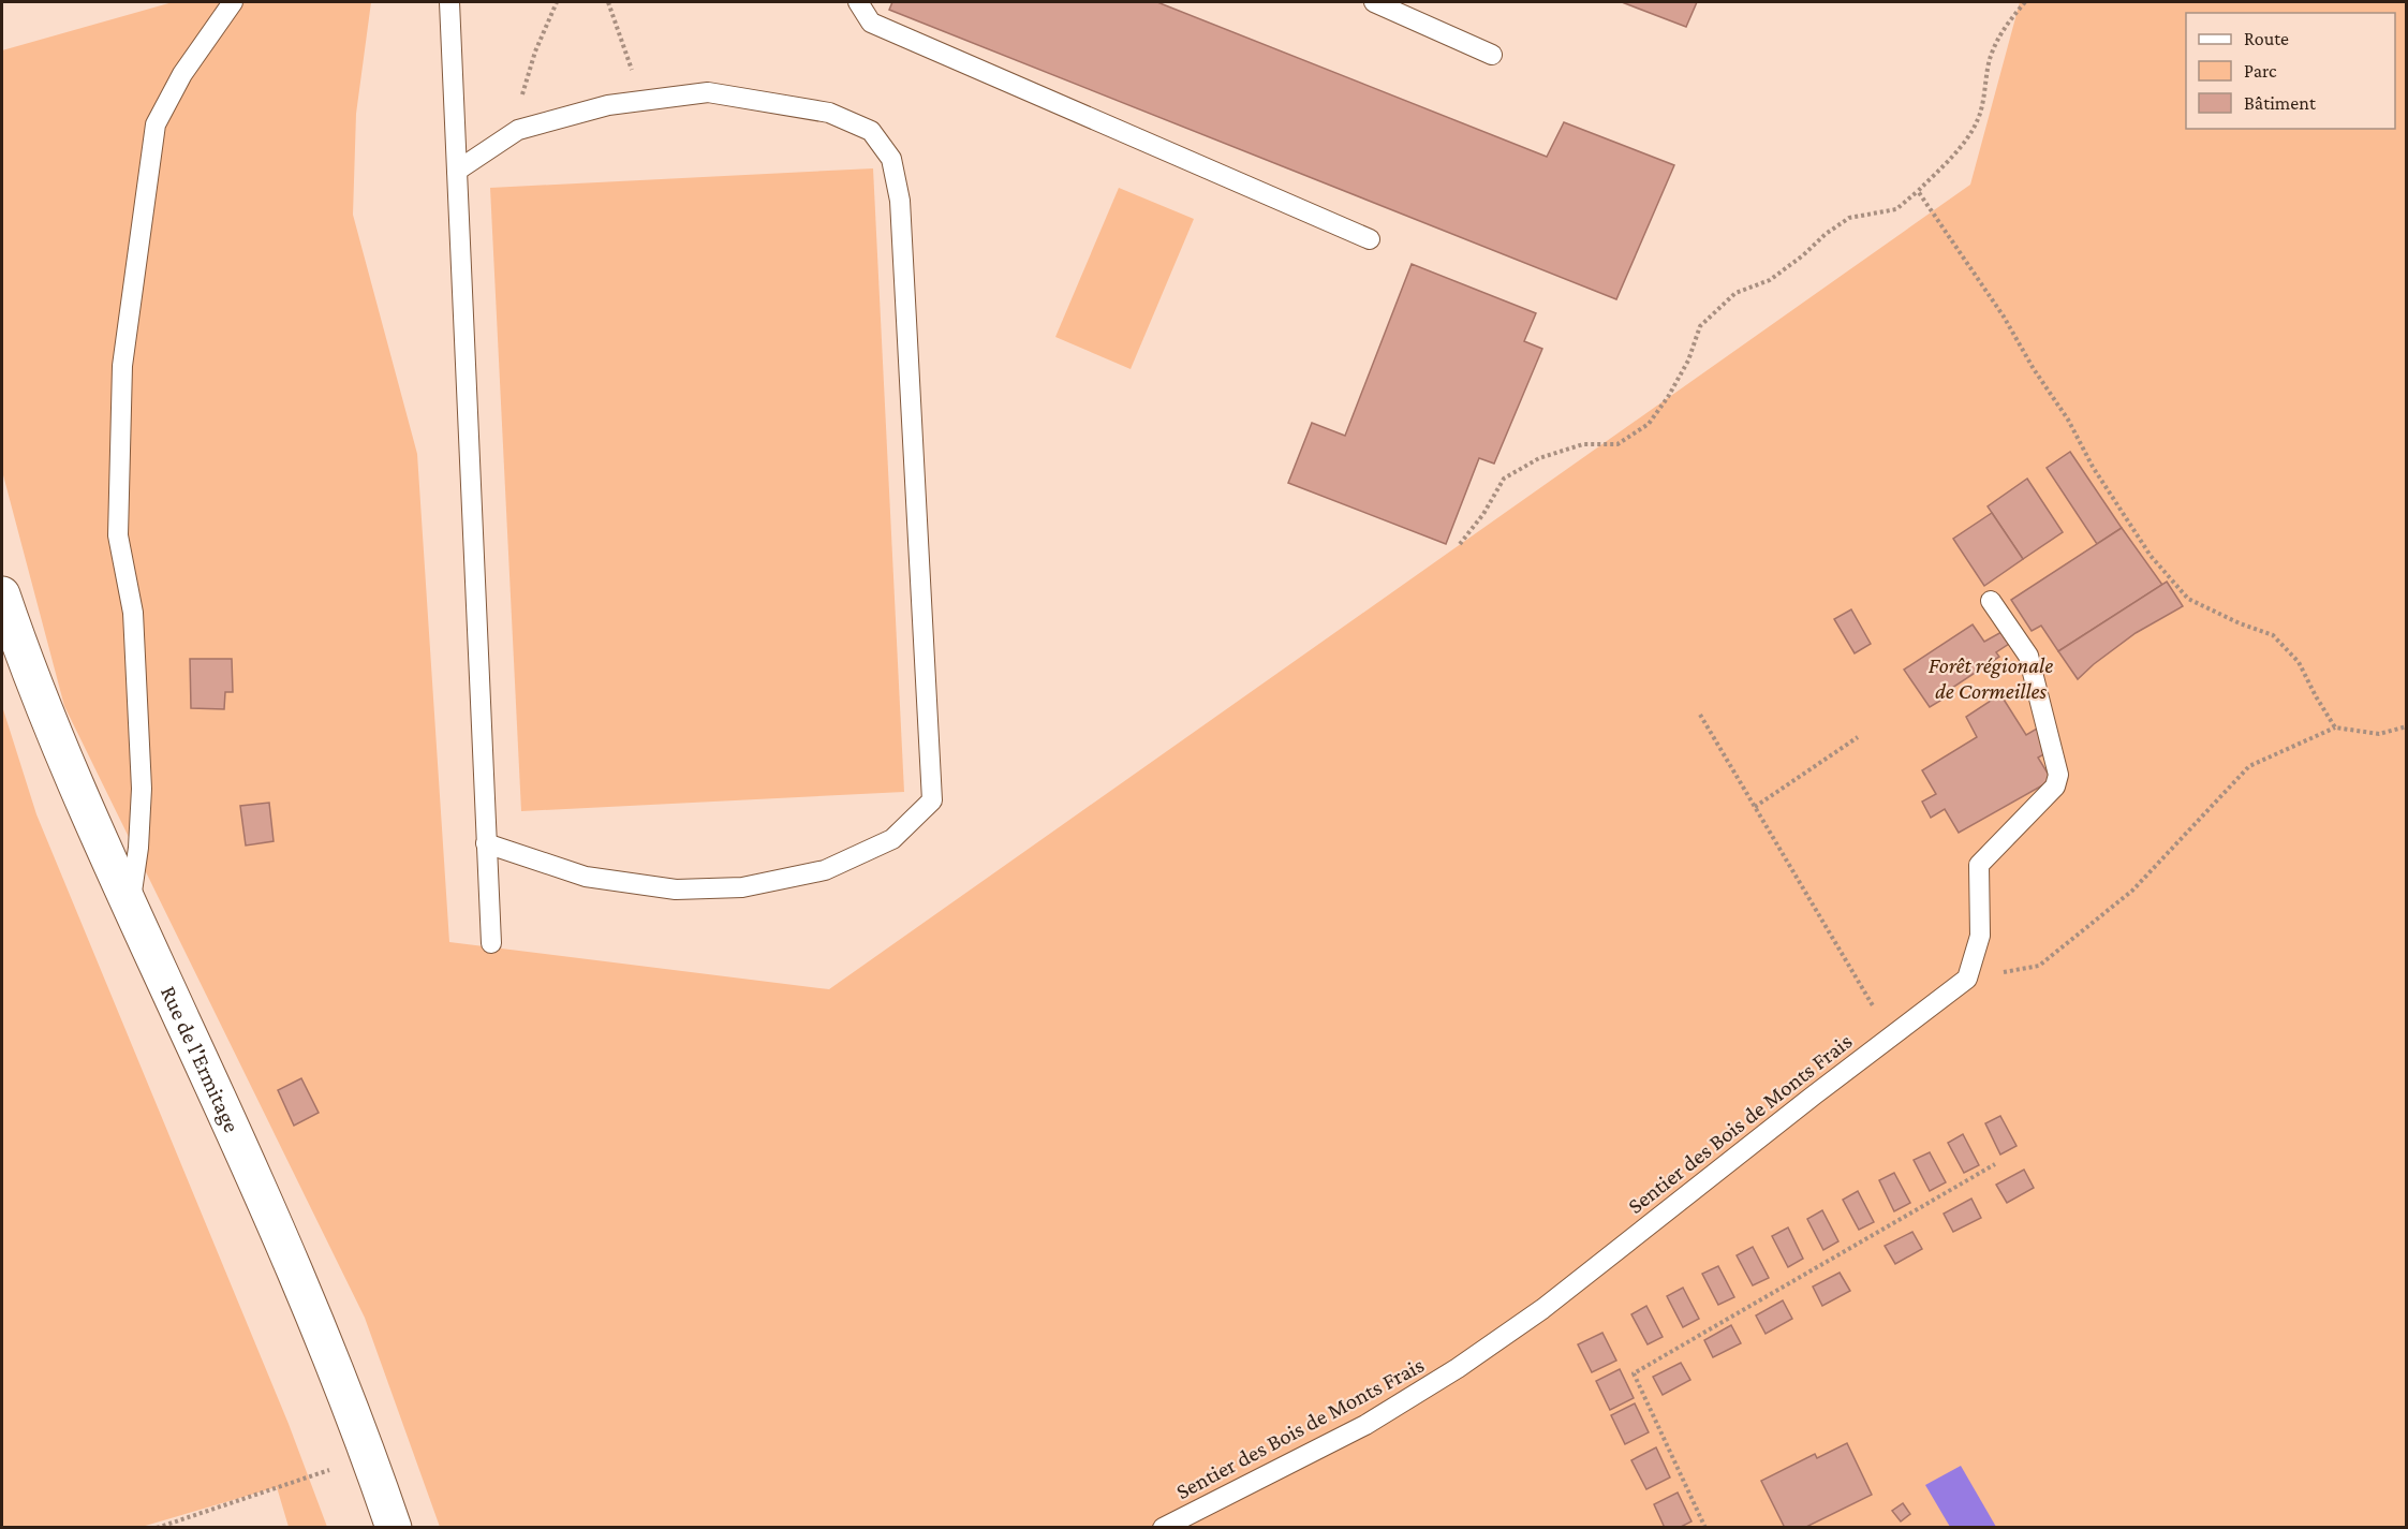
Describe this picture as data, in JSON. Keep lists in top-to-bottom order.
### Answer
{
  "streets": {
    "street": ["Rue de l'Ermitage"],
    "lane": ["Sentier des Bois de Monts Frais"]
  },
  "parks": ["Forêt régionale de Cormeilles"],
  "legend": ["Route", "Parc", "Bâtiment"]
}
